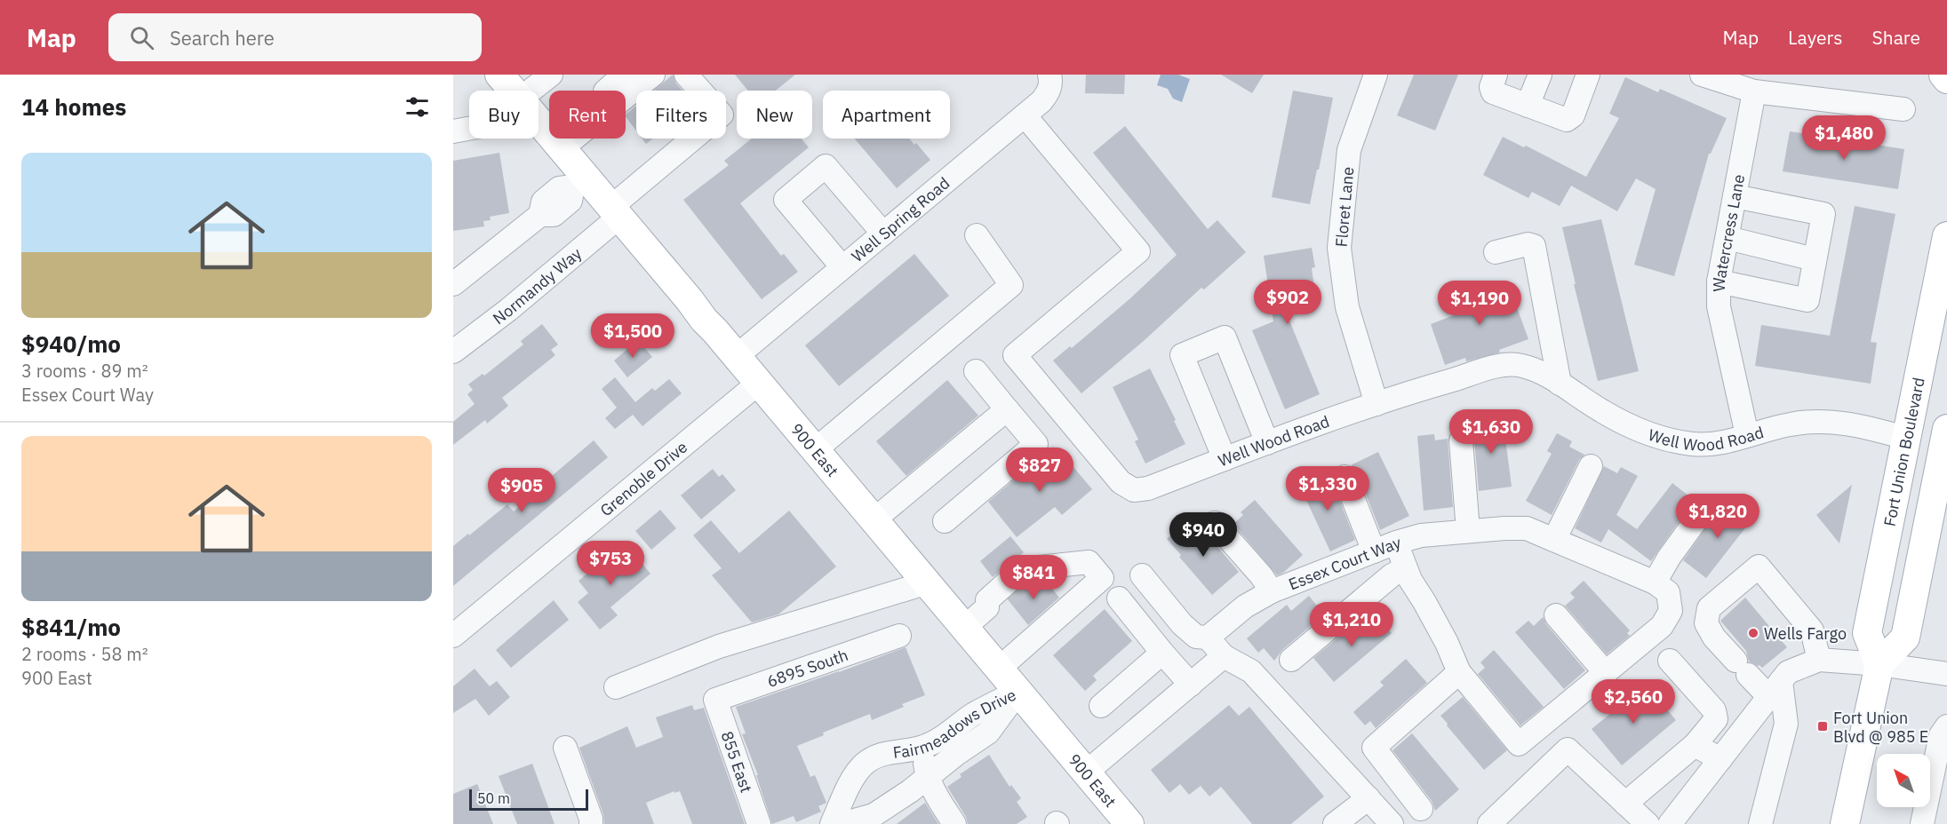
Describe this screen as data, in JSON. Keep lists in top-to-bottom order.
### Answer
{
  "streets": {
    "main road": ["900 East", "Fort Union Boulevard"],
    "street": [
      "Floret Lane",
      "Well Spring Road",
      "Watercress Lane",
      "Normandy Way",
      "Well Wood Road",
      "Grenoble Drive",
      "Essex Court Way",
      "6895 South",
      "Fairmeadows Drive",
      "855 East"
    ]
  },
  "crossings": [
    ["Floret Lane", "Well Wood Road"],
    ["Well Spring Road", "Well Wood Road"],
    ["Well Spring Road", "900 East"],
    ["Watercress Lane", "Well Wood Road"],
    ["Normandy Way", "900 East"],
    ["Well Wood Road", "Fort Union Boulevard"],
    ["900 East", "Grenoble Drive"],
    ["900 East", "Fairmeadows Drive"],
    ["6895 South", "855 East"]
  ],
  "places": {
    "other": ["Wells Fargo"],
    "transit": ["Fort Union Blvd @ 985 E"]
  },
  "scale_bar": "50 m",
  "north": "top left",
  "page": {
    "header": "Map",
    "search": "Search here",
    "nav": ["Map", "Layers", "Share"],
    "heading": "14 homes",
    "chip": [
      "Buy",
      "Rent",
      "Filters",
      "New",
      "Apartment"
    ],
    "price": [
      "$1,480",
      "$902",
      "$1,190",
      "$1,500",
      "$1,630",
      "$827",
      "$1,330",
      "$905",
      "$1,820",
      "$940",
      "$753",
      "$841",
      "$1,210",
      "$2,560"
    ],
    "list": [
      {
        "name": "$940/mo",
        "note": "3 rooms · 89 m² · Essex Court Way"
      },
      {
        "name": "$841/mo",
        "note": "2 rooms · 58 m² · 900 East"
      }
    ],
    "scale": "50 m"
  }
}
